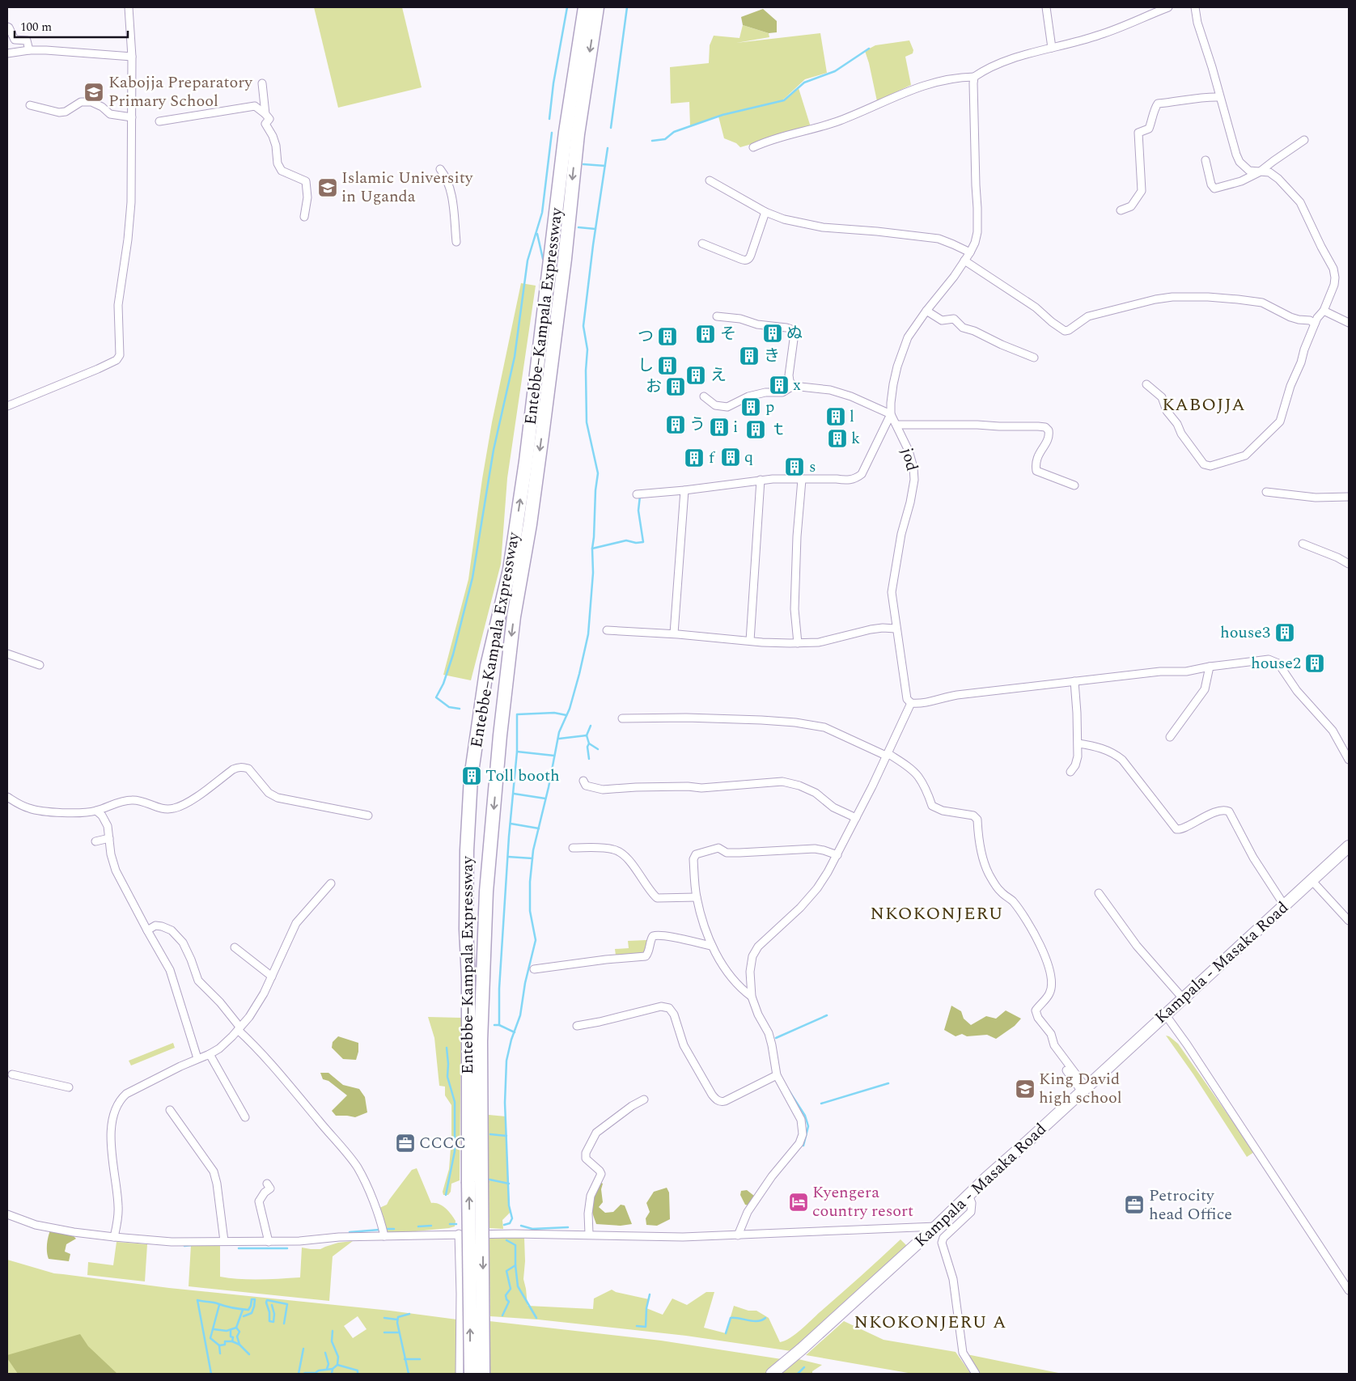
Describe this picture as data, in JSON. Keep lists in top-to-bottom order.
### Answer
{
  "streets": {
    "highway": ["Entebbe–Kampala Expressway", "Kampala - Masaka Road"],
    "street": ["jod"]
  },
  "districts": ["KABOJJA", "NKOKONJERU", "NKOKONJERU A"],
  "places": {
    "school or university": ["Kabojja Preparatory Primary School", "Islamic University in Uganda", "King David high school"],
    "building": [
      "ぬ",
      "そ",
      "つ",
      "き",
      "し",
      "え",
      "x",
      "お",
      "p",
      "l",
      "う",
      "i",
      "ｔ",
      "k",
      "q",
      "f",
      "s",
      "house3",
      "house2",
      "Toll booth"
    ],
    "office": ["CCCC", "Petrocity head Office"],
    "hotel": ["Kyengera country resort"]
  },
  "scale_bar": "100 m"
}
